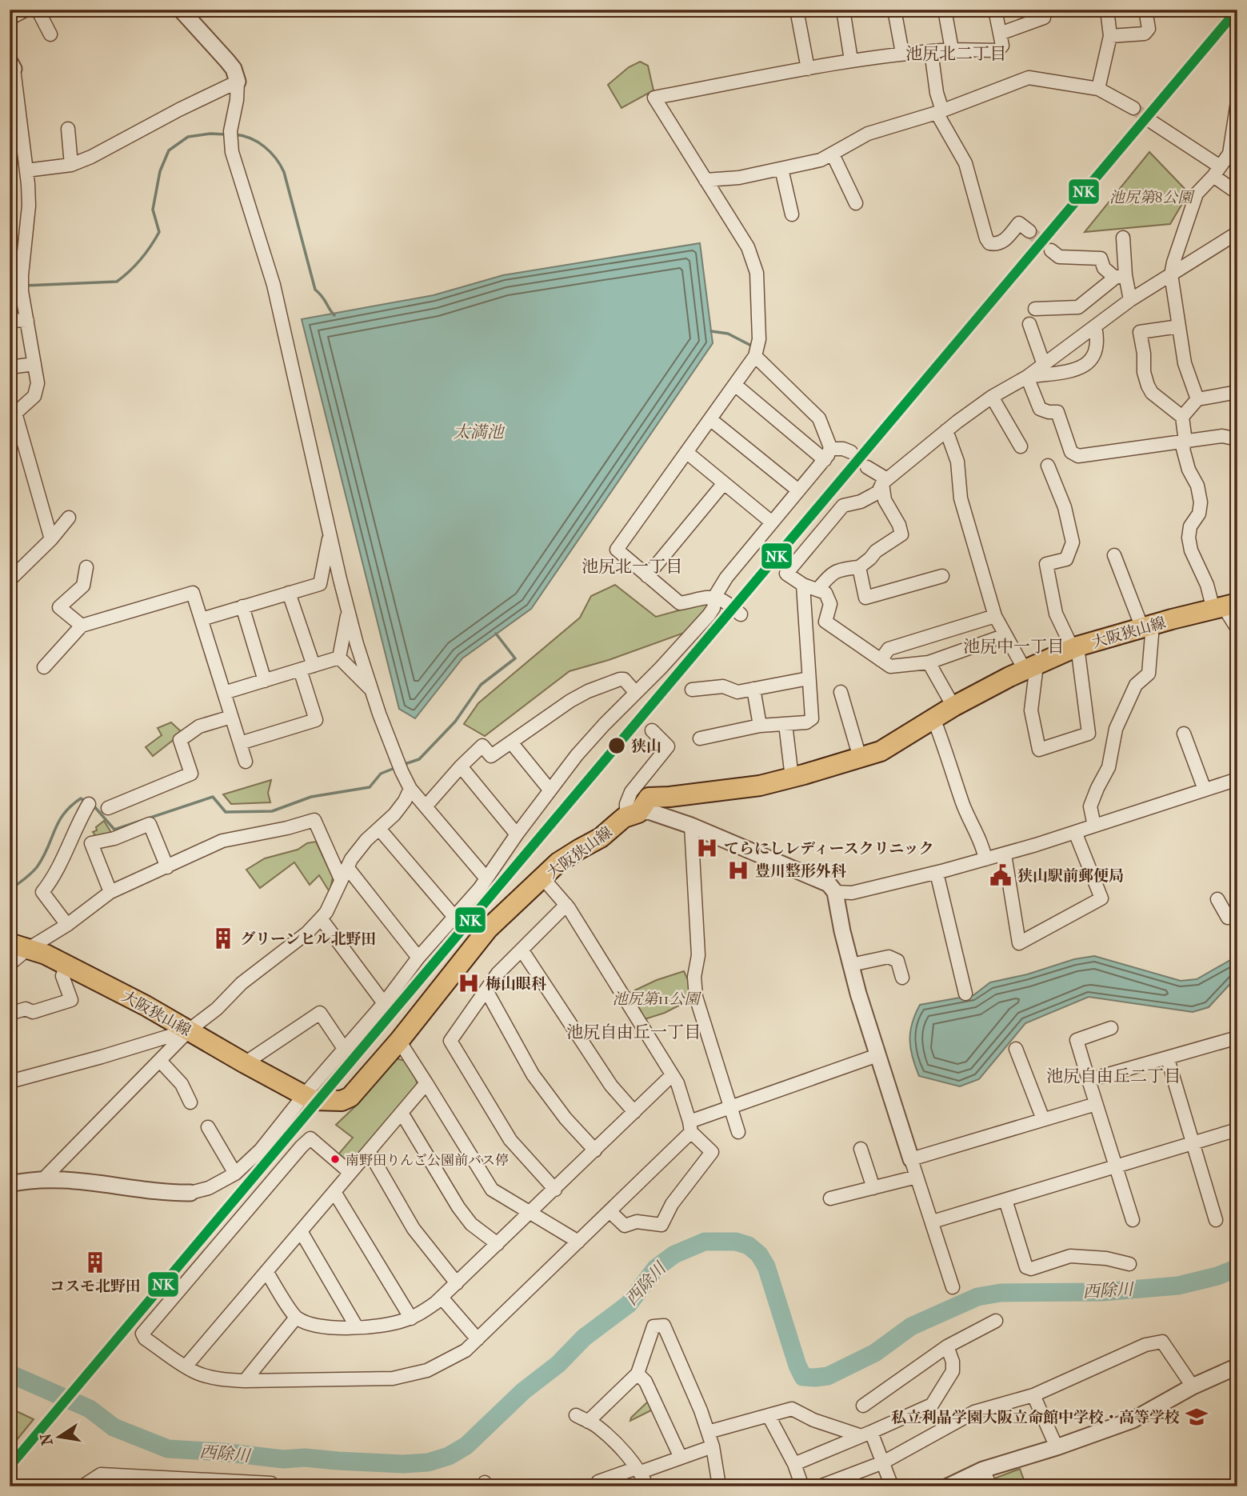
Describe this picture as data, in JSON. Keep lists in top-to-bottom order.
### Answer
{
  "streets": {
    "main road": ["大阪狭山線"]
  },
  "districts": [
    "池尻北二丁目",
    "池尻北一丁目",
    "池尻中一丁目",
    "池尻自由丘一丁目",
    "池尻自由丘二丁目"
  ],
  "water": ["太満池", "西除川"],
  "parks": ["池尻第8公園", "池尻第11公園"],
  "places": {
    "other": ["狭山", "南野田りんご公園前バス停"],
    "hospital": ["てらにしレディースクリニック", "豊川整形外科", "梅山眼科"],
    "public building": ["狭山駅前郵便局"],
    "building": ["グリーンヒル北野田", "コスモ北野田"],
    "school or university": ["私立利晶学園大阪立命館中学校・高等学校"]
  },
  "lines": ["transit line NK"],
  "north": "left"
}
